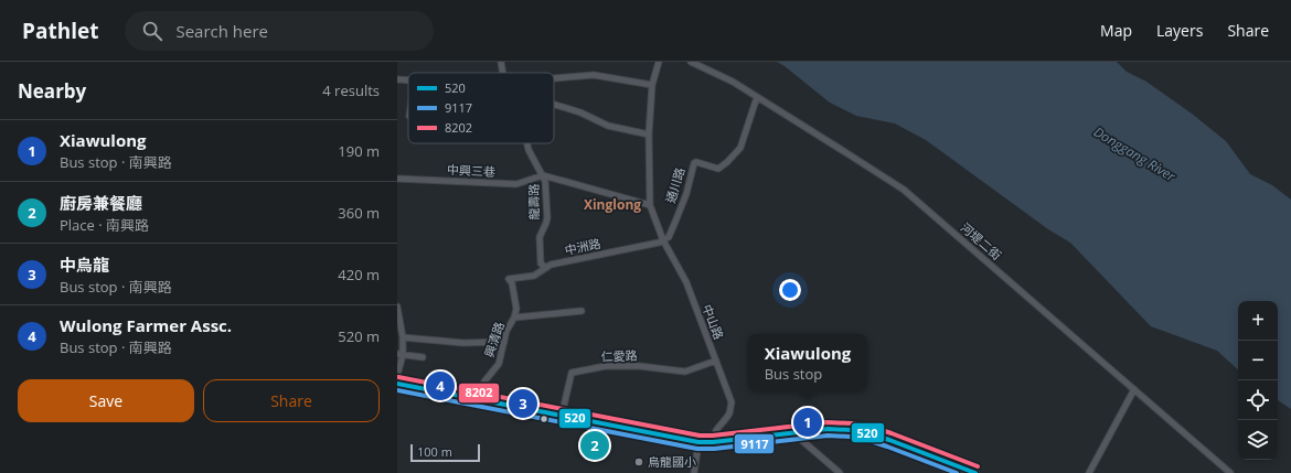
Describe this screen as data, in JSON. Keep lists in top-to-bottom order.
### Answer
{
  "streets": {
    "street": [
      "中興三巷",
      "通川路",
      "龍壽路",
      "河堤二街",
      "中洲路",
      "中山路",
      "興清路",
      "仁愛路"
    ]
  },
  "crossings": [
    ["中興三巷", "龍壽路"],
    ["通川路", "河堤二街"],
    ["通川路", "中洲路"],
    ["通川路", "中山路"],
    ["龍壽路", "中洲路"],
    ["中洲路", "中山路"],
    ["中洲路", "興清路"],
    ["中山路", "仁愛路"]
  ],
  "districts": ["Xinglong"],
  "water": ["Donggang River"],
  "places": ["烏龍國小"],
  "lines": ["transit line 8202", "transit line 520", "transit line 9117"],
  "legend": ["520", "9117", "8202"],
  "scale_bar": "100 m",
  "page": {
    "header": "Pathlet",
    "search": "Search here",
    "nav": ["Map", "Layers", "Share"],
    "heading": ["Nearby", "4 results"],
    "list": [
      {
        "mark": "1",
        "name": "Xiawulong",
        "note": "Bus stop · 南興路",
        "value": "190 m"
      },
      {
        "mark": "2",
        "name": "廚房兼餐廳",
        "note": "Place · 南興路",
        "value": "360 m"
      },
      {
        "mark": "3",
        "name": "中烏龍",
        "note": "Bus stop · 南興路",
        "value": "420 m"
      },
      {
        "mark": "4",
        "name": "Wulong Farmer Assc.",
        "note": "Bus stop · 南興路",
        "value": "520 m"
      }
    ],
    "map_buttons": ["+", "−"],
    "popup": ["Xiawulong", "Bus stop"],
    "buttons": ["Save", "Share"],
    "pins": [
      "4",
      "3",
      "1",
      "2"
    ],
    "scale": "100 m"
  }
}
